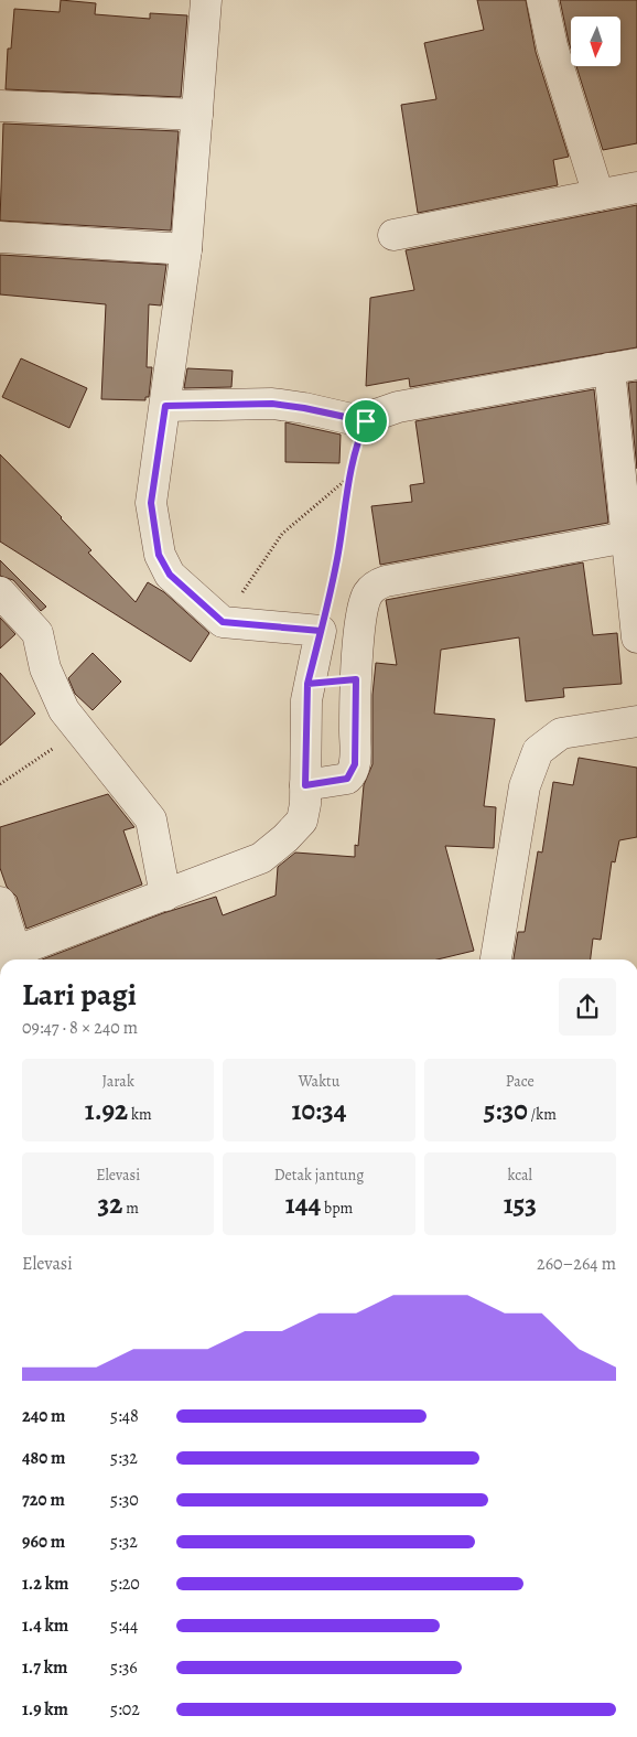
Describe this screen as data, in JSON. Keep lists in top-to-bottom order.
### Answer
{
  "north": "bottom",
  "page": {
    "heading": ["Lari pagi", "09:47 · 8 × 240 m"],
    "stats": [
      ["Jarak", "1.92 km"],
      ["Waktu", "10:34"],
      ["Pace", "5:30 /km"],
      ["Elevasi", "32 m"],
      ["Detak jantung", "144 bpm"],
      ["kcal", "153"]
    ],
    "chart": ["Elevasi", "260–264 m"],
    "list": [
      {
        "name": "240 m",
        "note": "5:48"
      },
      {
        "name": "480 m",
        "note": "5:32"
      },
      {
        "name": "720 m",
        "note": "5:30"
      },
      {
        "name": "960 m",
        "note": "5:32"
      },
      {
        "name": "1.2 km",
        "note": "5:20"
      },
      {
        "name": "1.4 km",
        "note": "5:44"
      },
      {
        "name": "1.7 km",
        "note": "5:36"
      },
      {
        "name": "1.9 km",
        "note": "5:02"
      }
    ]
  }
}
